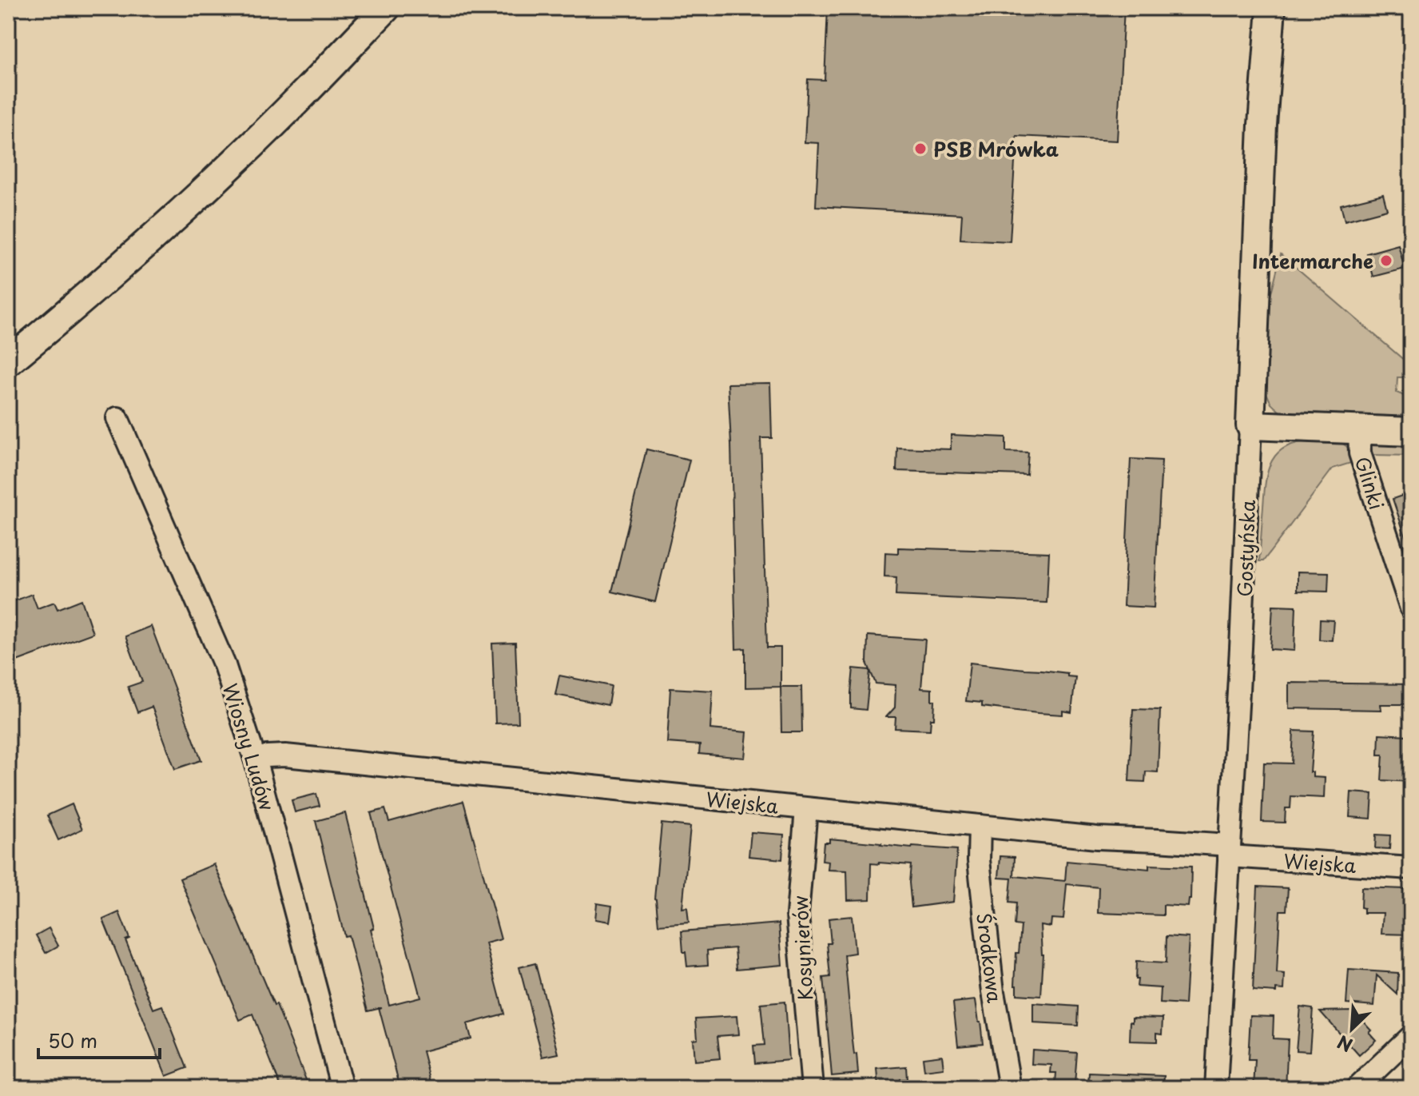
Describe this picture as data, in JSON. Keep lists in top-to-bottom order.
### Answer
{
  "streets": {
    "main road": ["Gostyńska"],
    "street": [
      "Glinki",
      "Wiosny Ludów",
      "Wiejska",
      "Kosynierów",
      "Środkowa"
    ]
  },
  "crossings": [
    ["Gostyńska", "Wiejska"],
    ["Wiosny Ludów", "Wiejska"],
    ["Wiejska", "Kosynierów"],
    ["Wiejska", "Środkowa"]
  ],
  "places": ["PSB Mrówka", "Intermarche"],
  "scale_bar": "50 m",
  "north": "bottom left"
}
